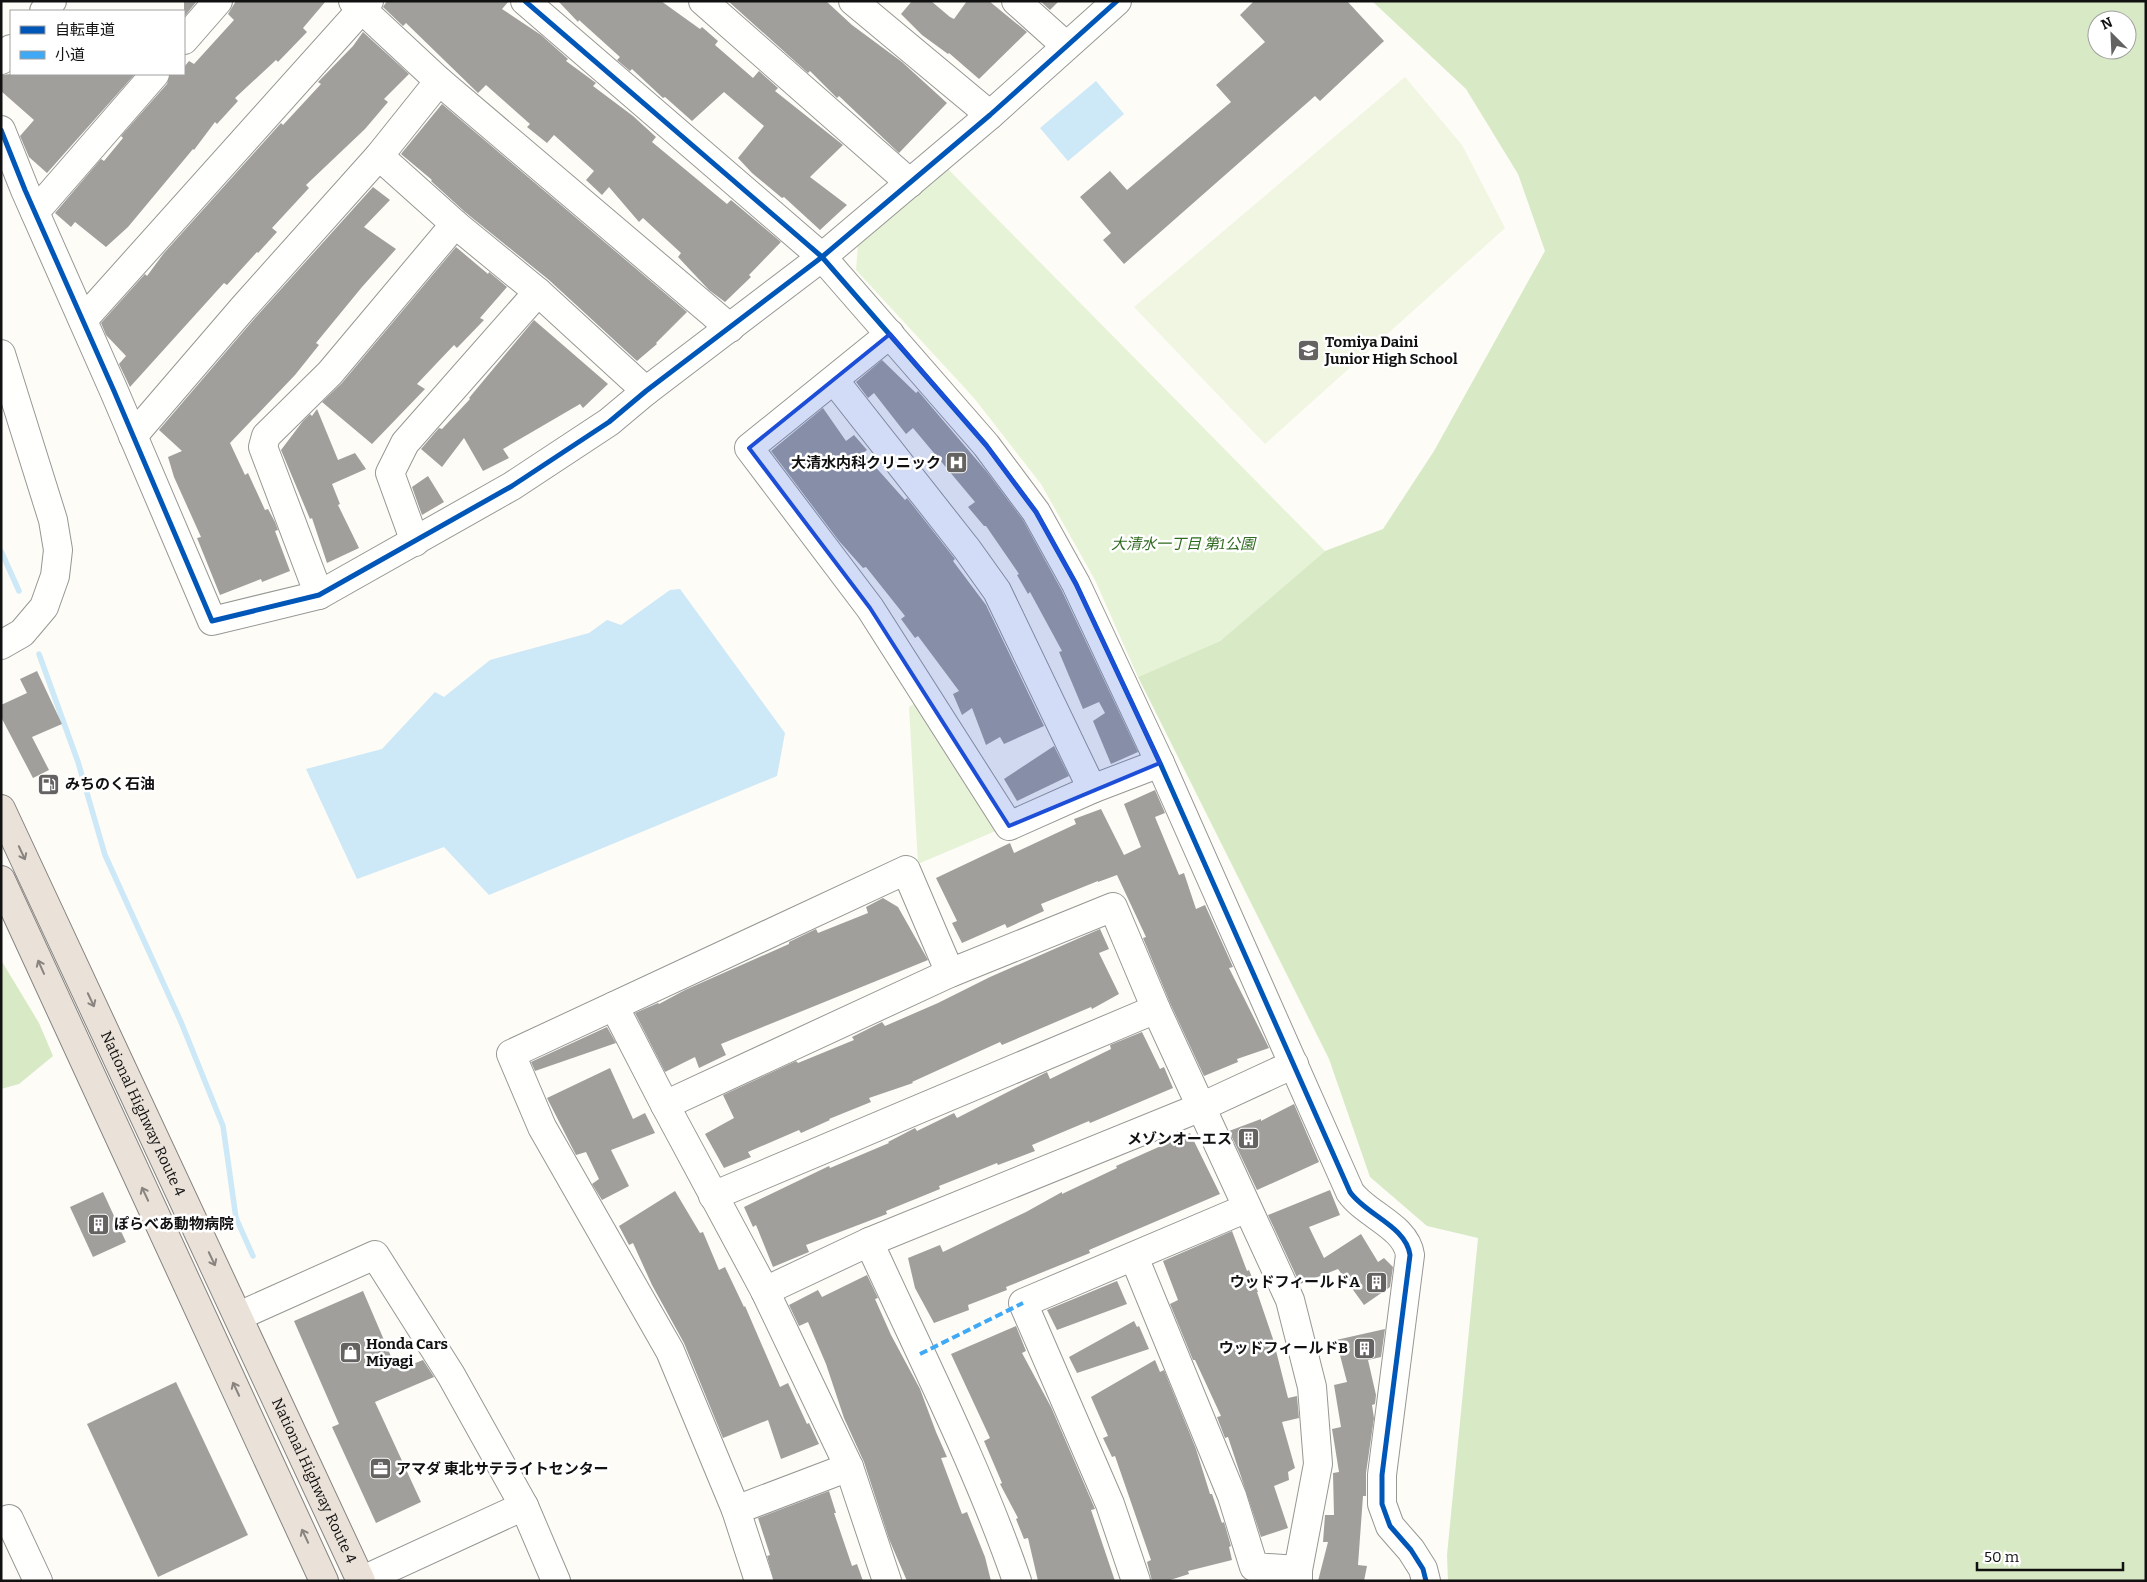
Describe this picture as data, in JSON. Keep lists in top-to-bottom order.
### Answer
{
  "streets": {
    "highway": ["National Highway Route 4"]
  },
  "parks": ["大清水一丁目 第1公園"],
  "places": {
    "school or university": ["Tomiya Daini Junior High School"],
    "hospital": ["大清水内科クリニック"],
    "fuel station": ["みちのく石油"],
    "building": [
      "メゾンオーエス",
      "ぽらべあ動物病院",
      "ウッドフィールドA",
      "ウッドフィールドB"
    ],
    "shop": ["Honda Cars Miyagi"],
    "office": ["アマダ 東北サテライトセンター"]
  },
  "legend": ["自転車道", "小道"],
  "scale_bar": "50 m",
  "north": "top left"
}
